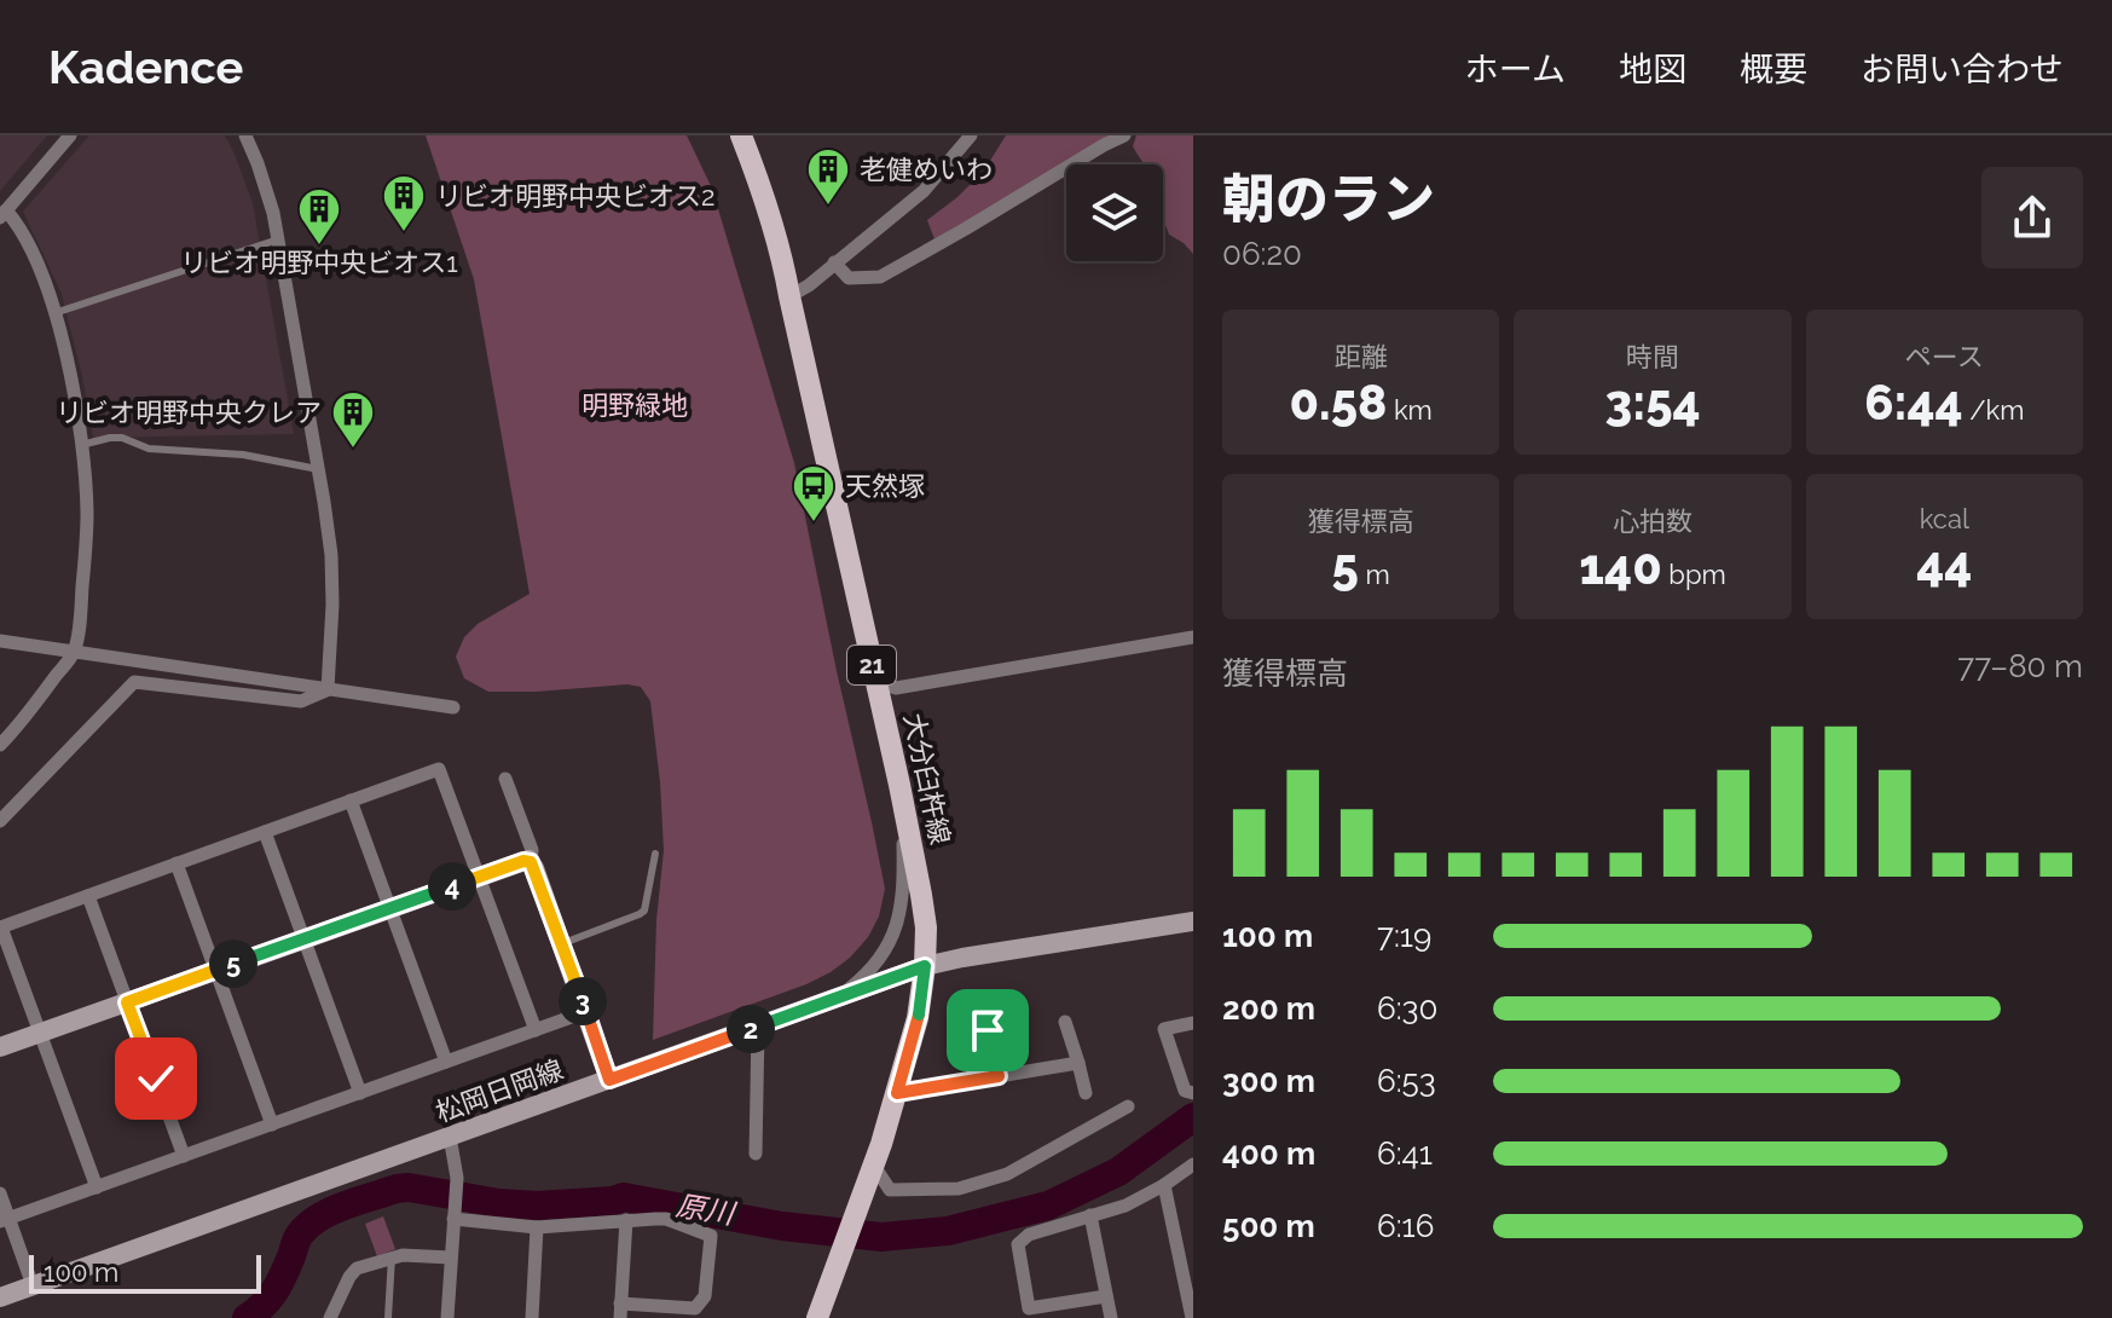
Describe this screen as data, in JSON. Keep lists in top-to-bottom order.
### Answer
{
  "streets": {
    "main road": ["21", "大分臼杵線", "松岡日岡線"]
  },
  "crossings": [
    ["大分臼杵線", "松岡日岡線"]
  ],
  "water": ["原川"],
  "parks": ["明野緑地"],
  "places": {
    "building": [
      "老健めいわ",
      "リビオ明野中央ビオス2",
      "リビオ明野中央ビオス1",
      "リビオ明野中央クレア"
    ],
    "bus stop": ["天然塚"]
  },
  "scale_bar": "100 m",
  "page": {
    "header": "Kadence",
    "nav": [
      "ホーム",
      "地図",
      "概要",
      "お問い合わせ"
    ],
    "heading": ["朝のラン", "06:20"],
    "stats": [
      ["距離", "0.58 km"],
      ["時間", "3:54"],
      ["ペース", "6:44 /km"],
      ["獲得標高", "5 m"],
      ["心拍数", "140 bpm"],
      ["kcal", "44"]
    ],
    "chart": ["獲得標高", "77–80 m"],
    "pins": [
      "4",
      "5",
      "3",
      "2"
    ],
    "list": [
      {
        "name": "100 m",
        "note": "7:19"
      },
      {
        "name": "200 m",
        "note": "6:30"
      },
      {
        "name": "300 m",
        "note": "6:53"
      },
      {
        "name": "400 m",
        "note": "6:41"
      },
      {
        "name": "500 m",
        "note": "6:16"
      }
    ],
    "scale": "100 m"
  }
}
